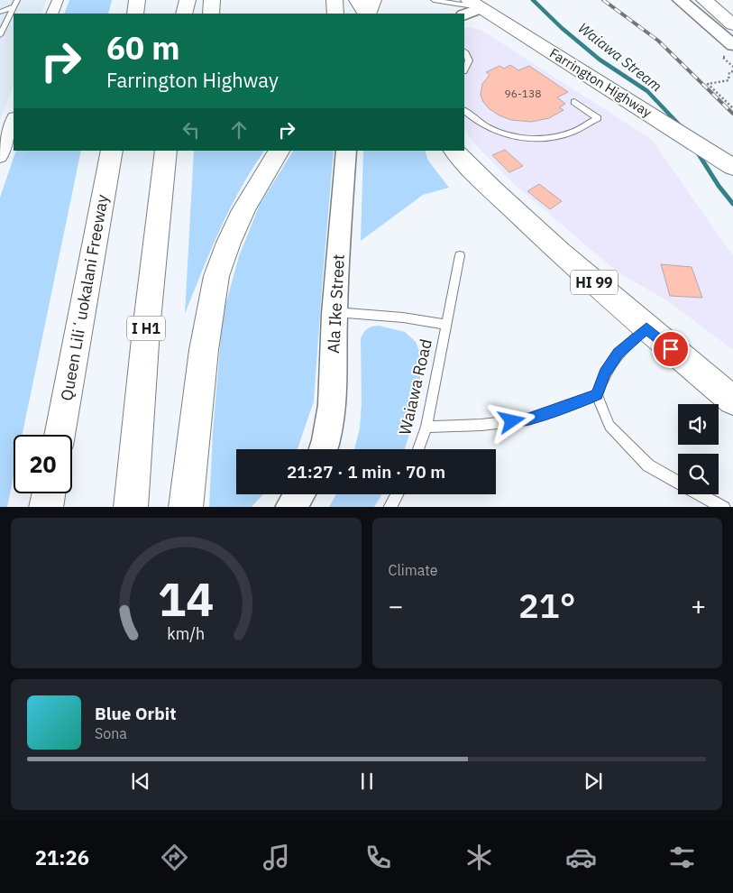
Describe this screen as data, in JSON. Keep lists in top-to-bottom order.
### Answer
{
  "streets": {
    "main road": [
      "Farrington Highway",
      "HI 99",
      "Queen Liliʻuokalani Freeway",
      "I H1"
    ],
    "street": ["Ala Ike Street"],
    "lane": ["Waiawa Road"]
  },
  "crossings": [
    ["Ala Ike Street", "Waiawa Road"]
  ],
  "water": ["Waiawa Stream"],
  "house_numbers": ["96-138"],
  "page": {
    "turn": ["60 m", "Farrington Highway"],
    "limit": "20",
    "trip": "21:27 · 1 min · 70 m",
    "tile": "Climate",
    "heat": ["−", "21°", "+"],
    "song": ["Blue Orbit", "Sona"],
    "tabs": "21:26",
    "gauge": ["14", "km/h"]
  }
}
